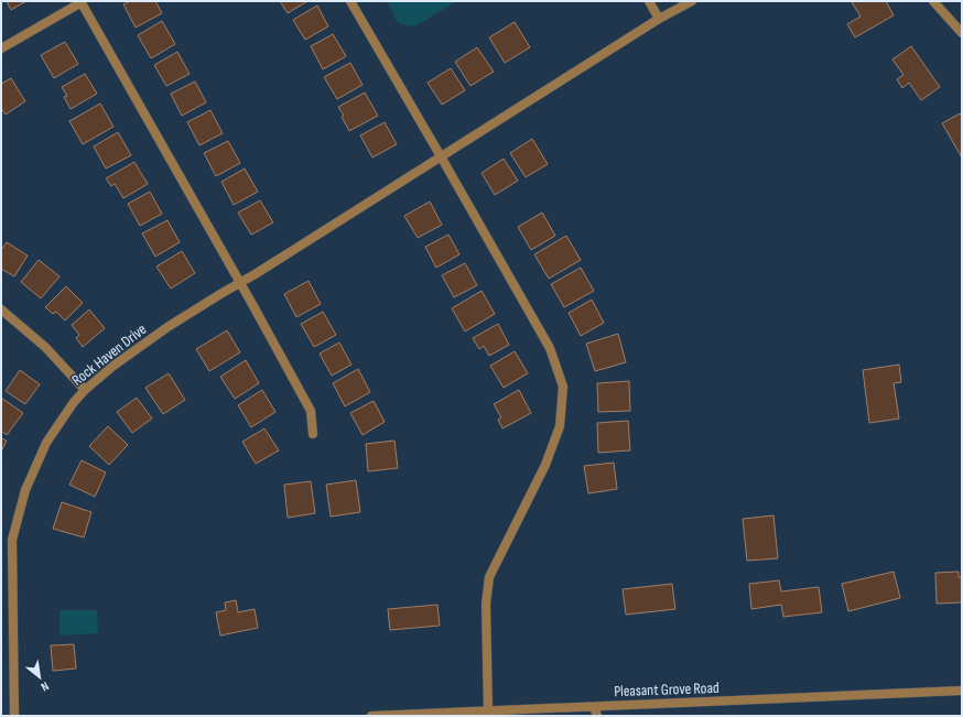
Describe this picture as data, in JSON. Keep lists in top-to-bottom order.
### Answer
{
  "streets": {
    "street": ["Rock Haven Drive", "Pleasant Grove Road"]
  },
  "north": "bottom right"
}
